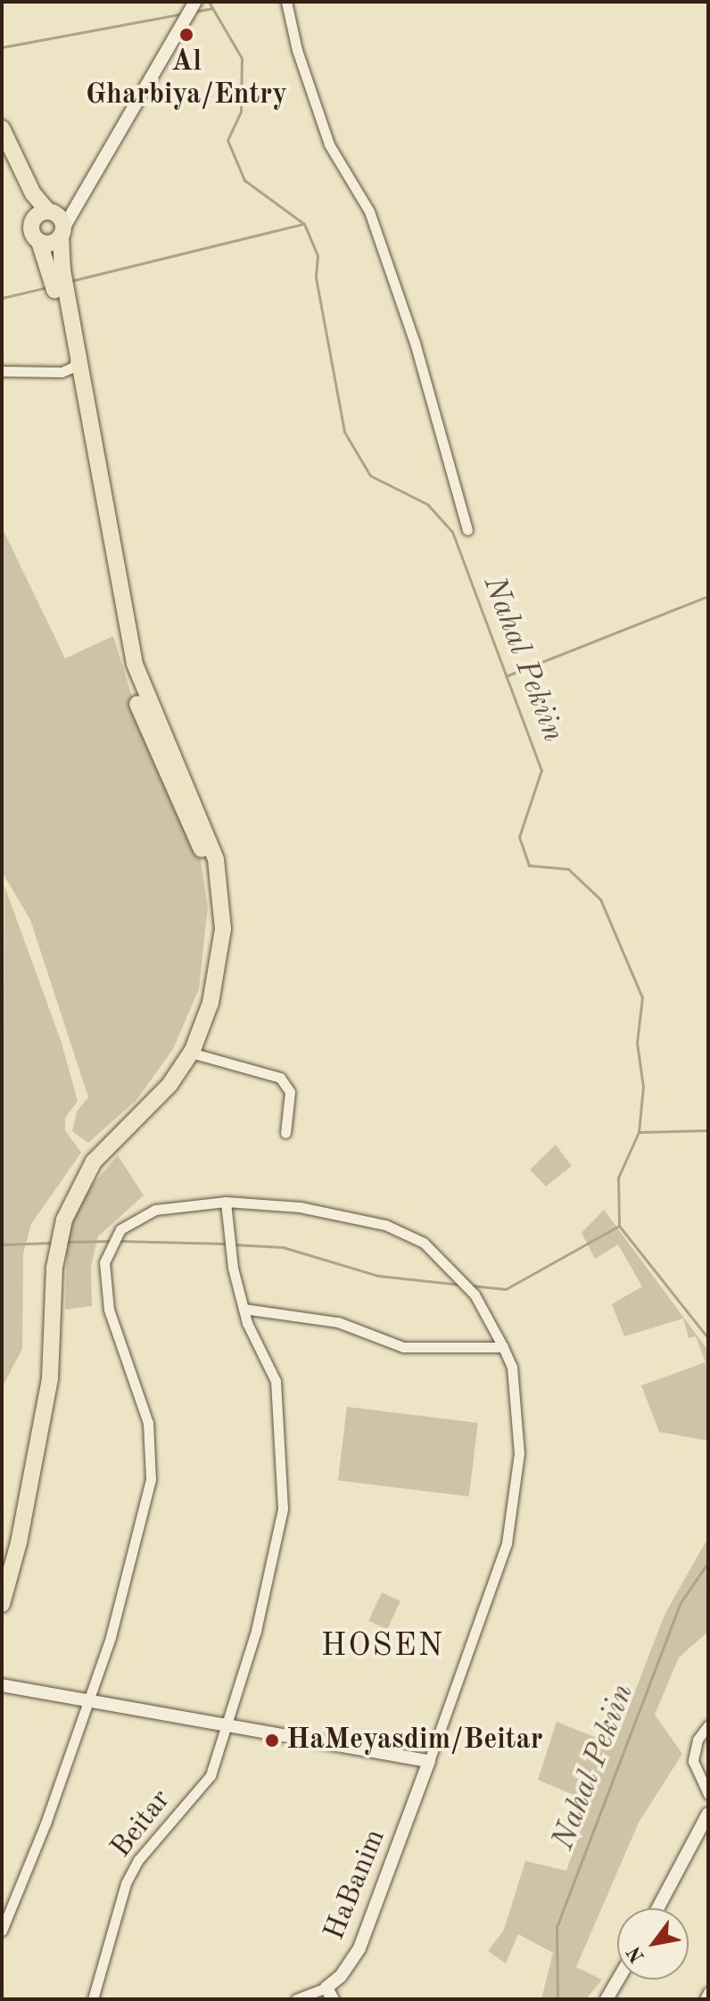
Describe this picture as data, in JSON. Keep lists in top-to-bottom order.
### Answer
{
  "streets": {
    "street": ["Beitar", "HaBanim"]
  },
  "districts": ["HOSEN"],
  "water": ["Nahal Pekiin"],
  "places": ["Al Gharbiya/Entry", "HaMeyasdim/Beitar"],
  "north": "bottom left"
}
